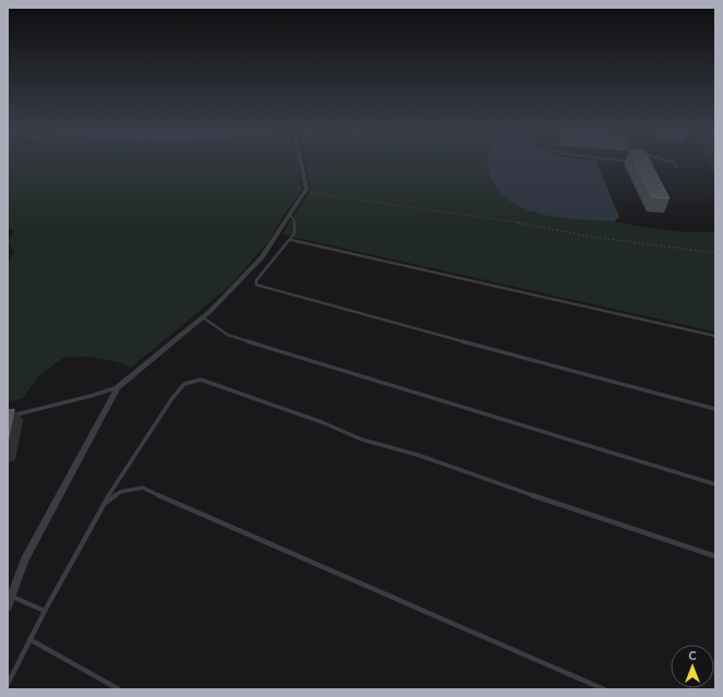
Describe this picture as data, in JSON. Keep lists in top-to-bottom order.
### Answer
{
  "north": "top"
}
